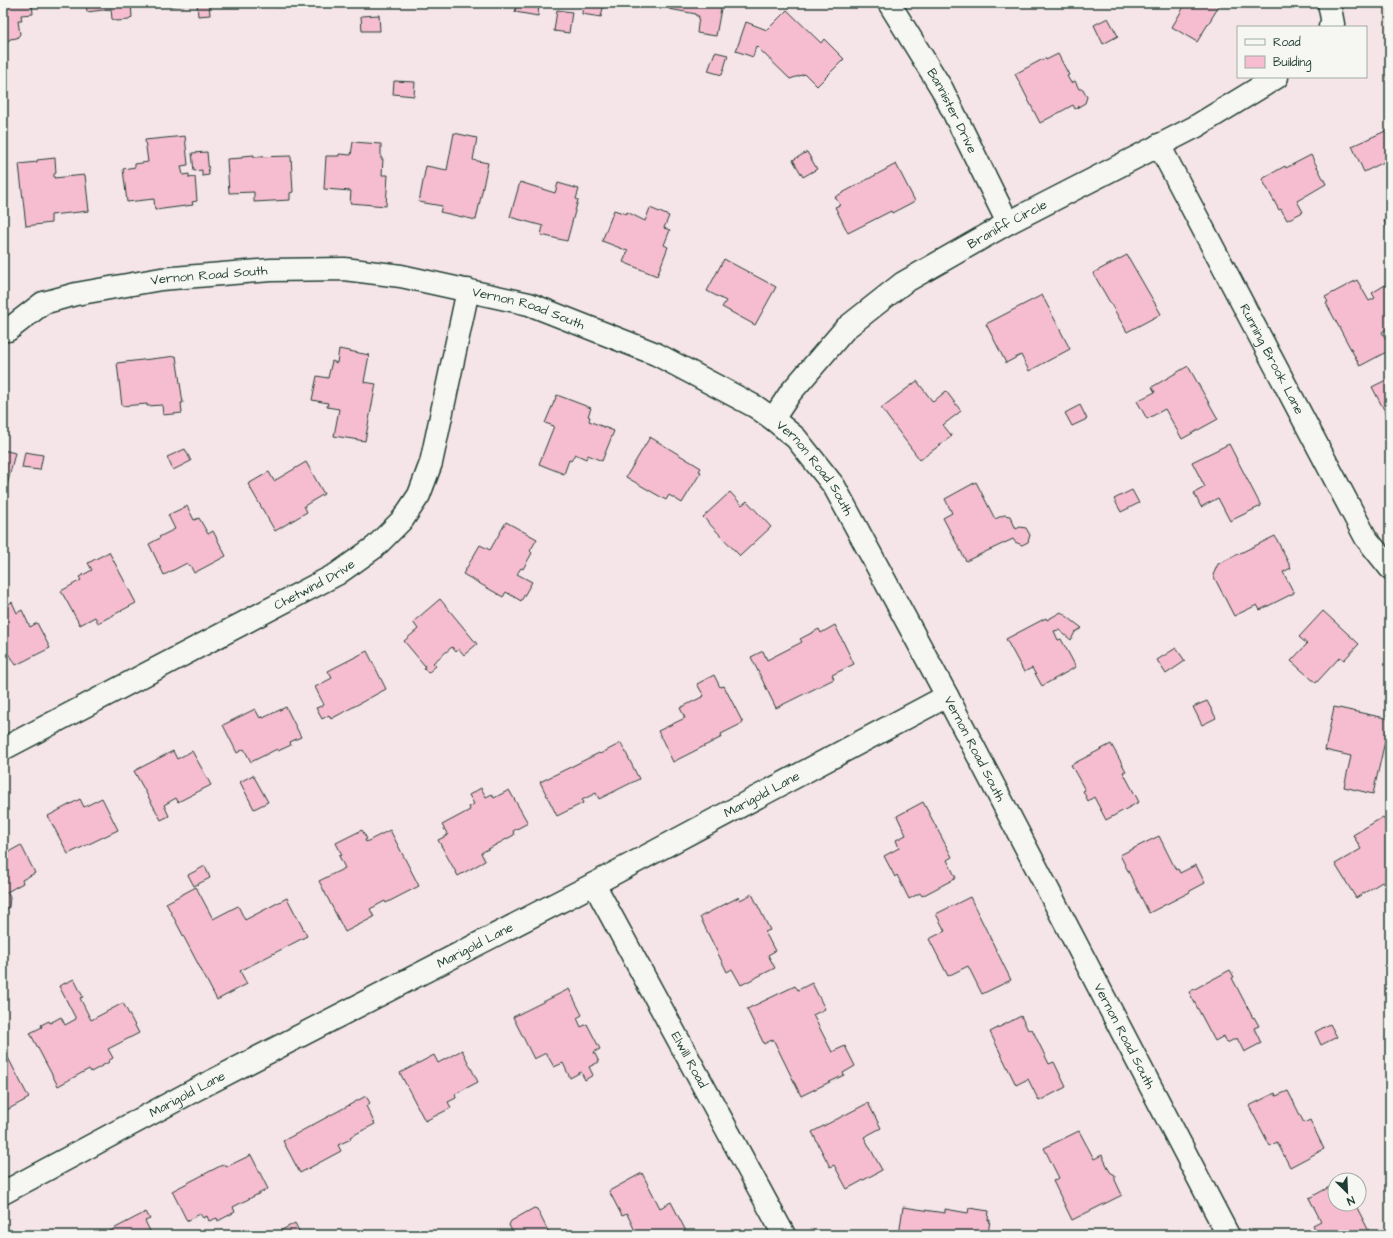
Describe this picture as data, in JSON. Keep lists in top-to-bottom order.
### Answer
{
  "streets": {
    "street": [
      "Bannister Drive",
      "Braniff Circle",
      "Vernon Road South",
      "Running Brook Lane",
      "Chetwind Drive",
      "Marigold Lane",
      "Elwill Road"
    ]
  },
  "crossings": [
    ["Bannister Drive", "Braniff Circle"],
    ["Braniff Circle", "Vernon Road South"],
    ["Braniff Circle", "Running Brook Lane"],
    ["Vernon Road South", "Chetwind Drive"],
    ["Vernon Road South", "Marigold Lane"],
    ["Marigold Lane", "Elwill Road"]
  ],
  "legend": ["Road", "Building"],
  "north": "bottom right"
}
